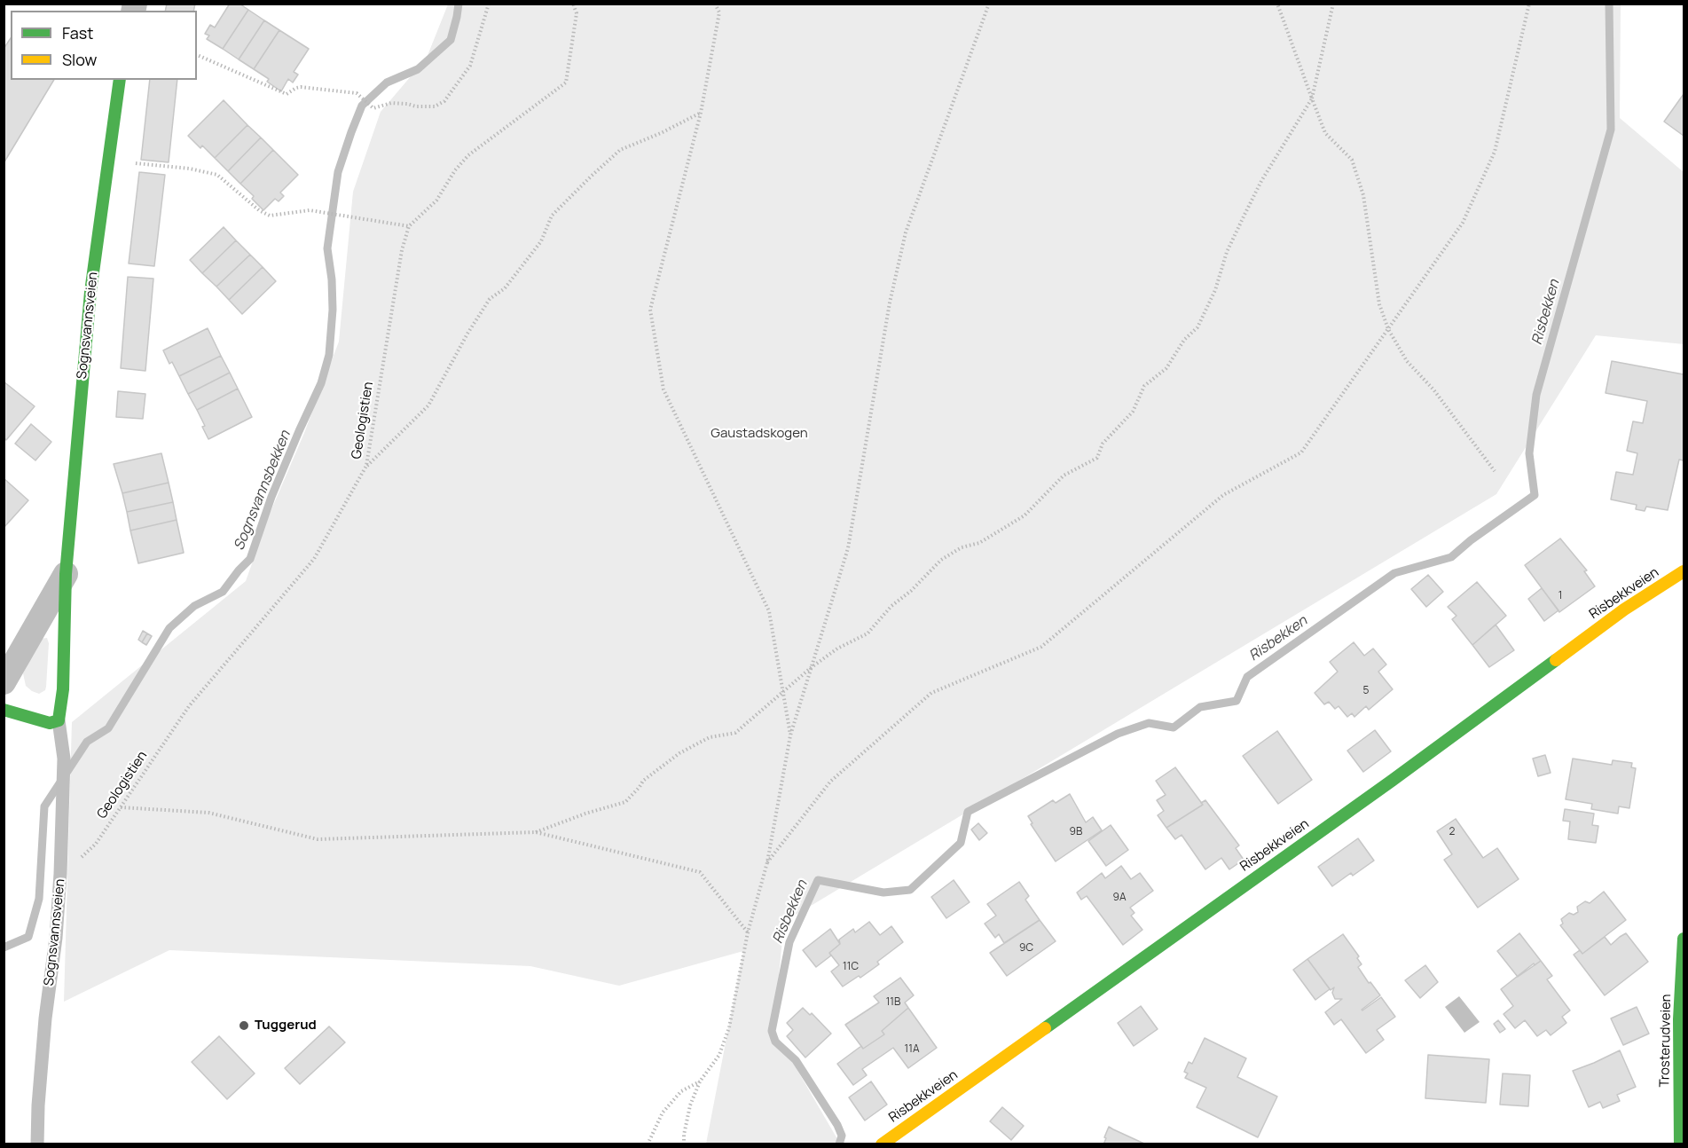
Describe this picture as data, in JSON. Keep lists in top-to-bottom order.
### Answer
{
  "streets": {
    "street": ["Sognsvannsveien", "Risbekkveien", "Trosterudveien"],
    "path": ["Geologistien"]
  },
  "crossings": [
    ["Sognsvannsveien", "Geologistien"]
  ],
  "water": ["Risbekken", "Sognsvannsbekken"],
  "parks": ["Gaustadskogen"],
  "places": ["Tuggerud"],
  "house_numbers": [
    "1",
    "5",
    "9B",
    "2",
    "9A",
    "9C",
    "11C",
    "11B",
    "11A"
  ],
  "legend": ["Fast", "Slow"]
}
